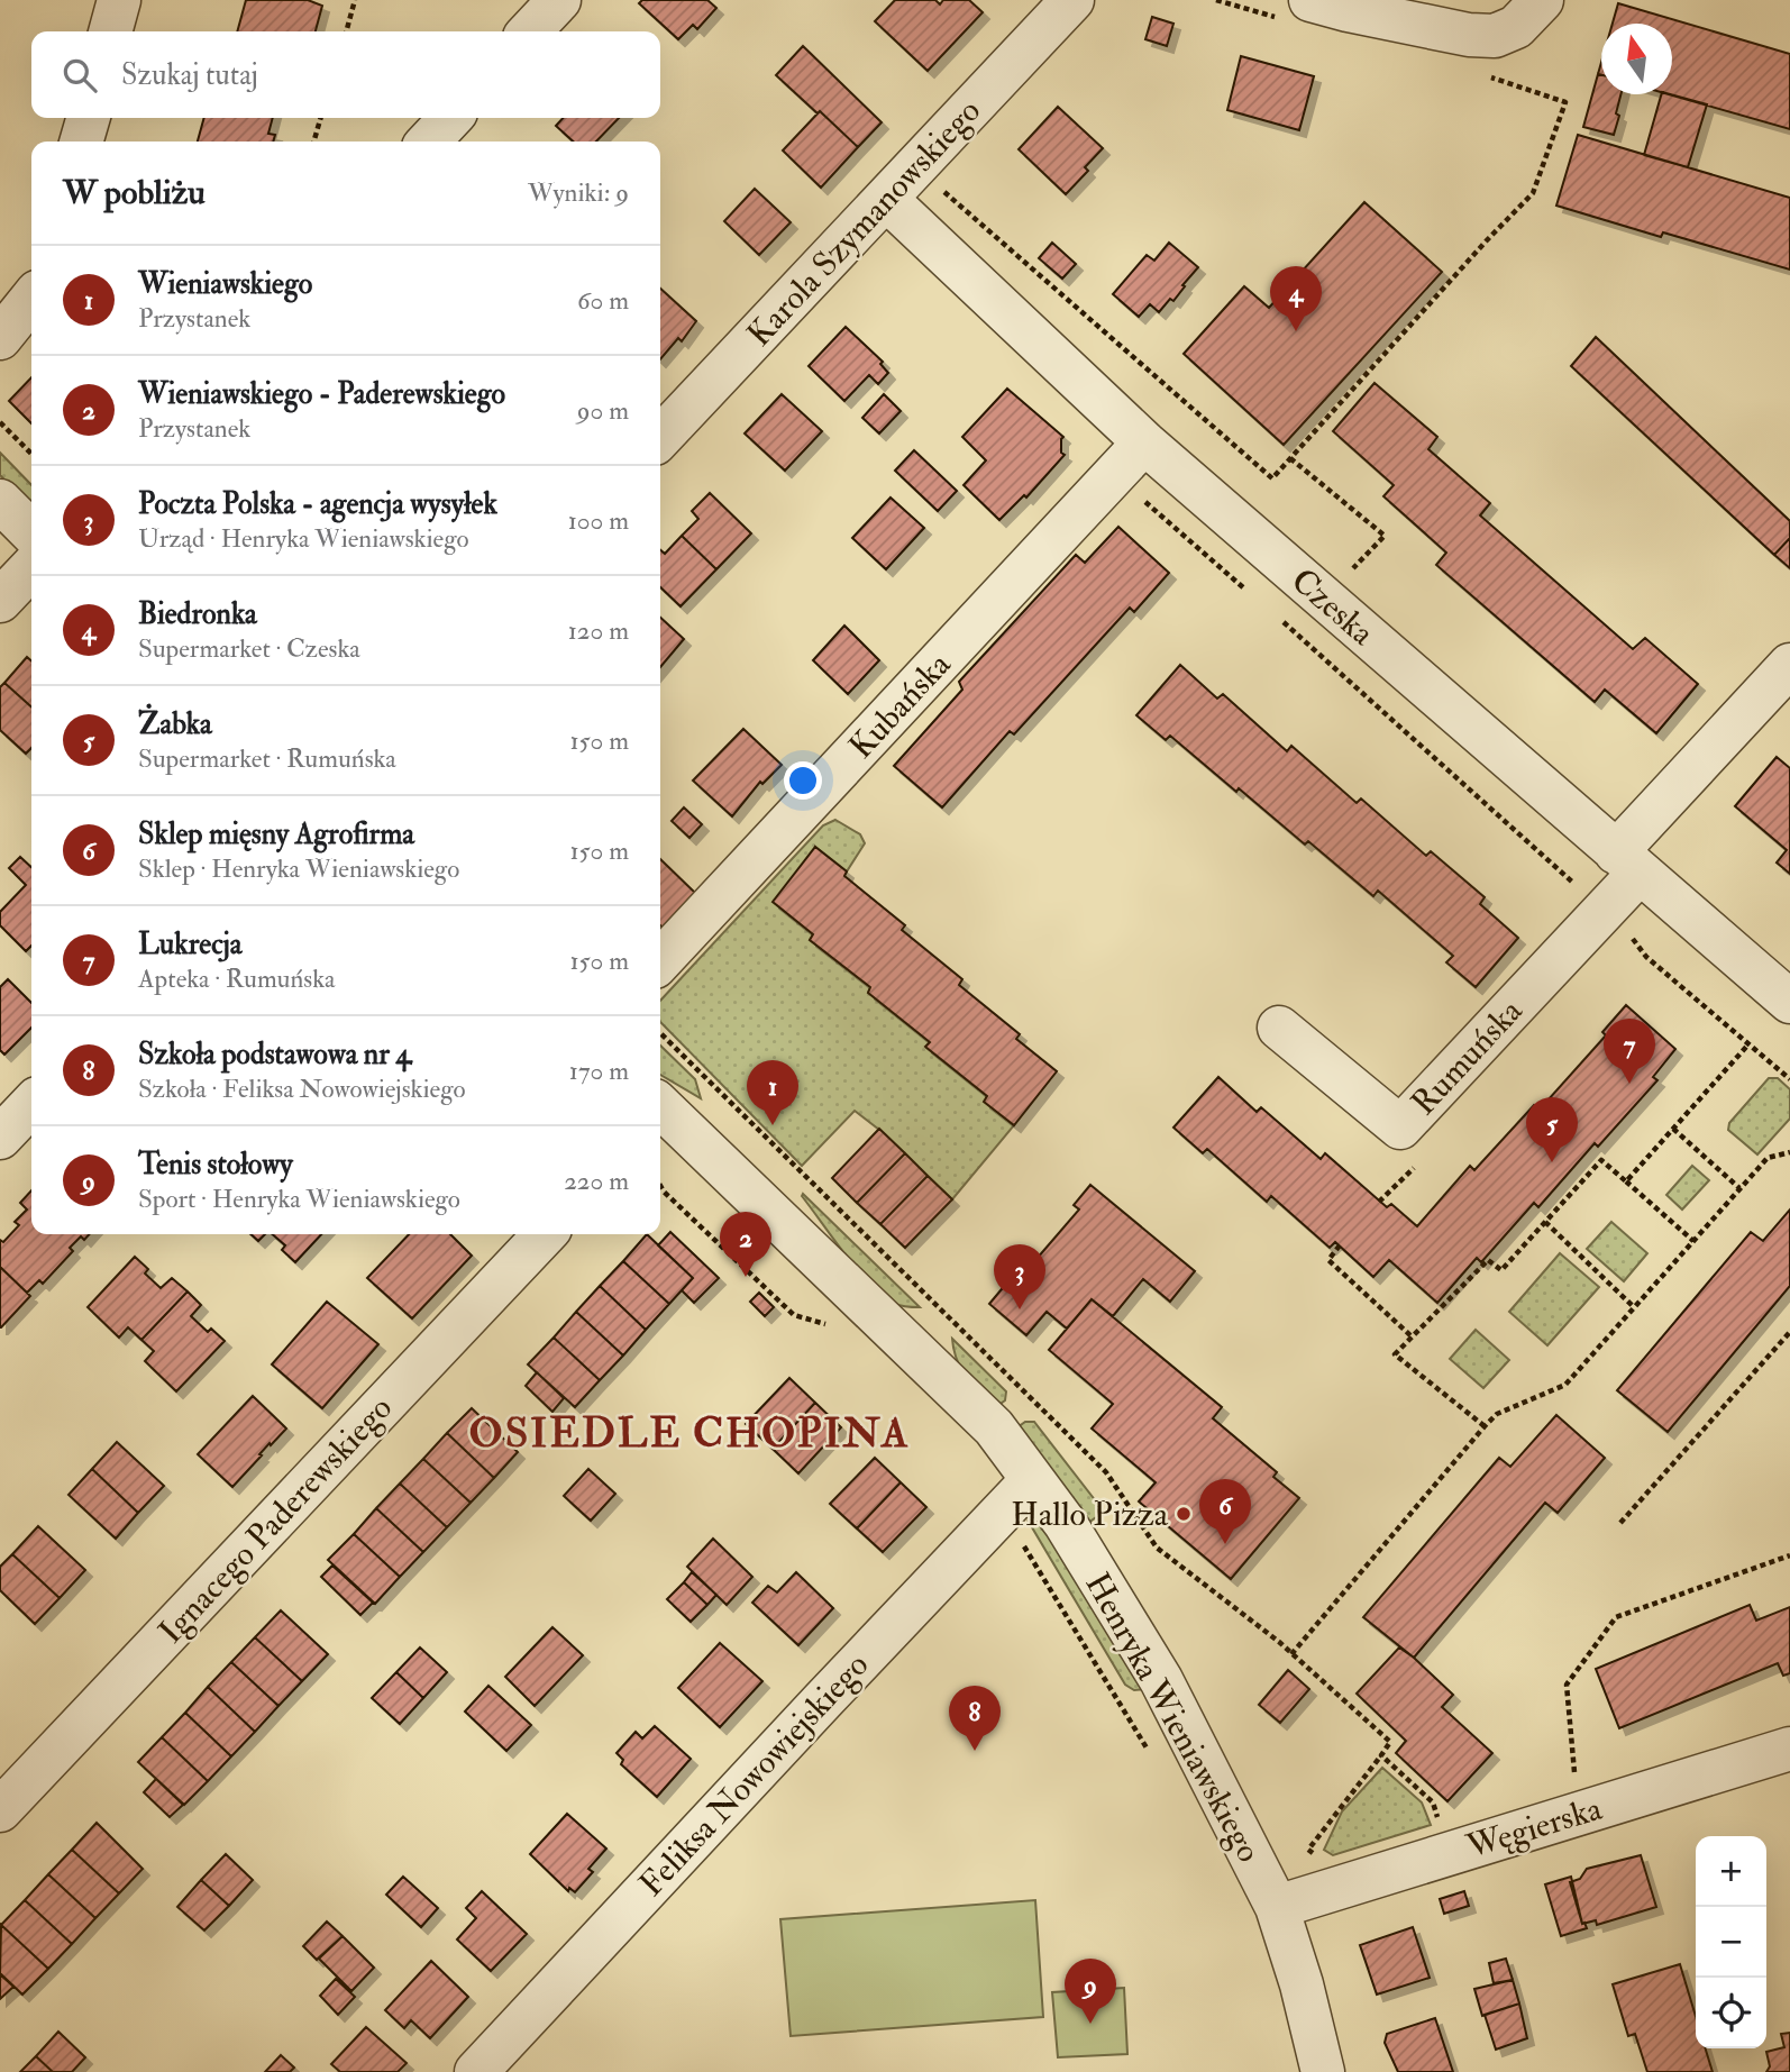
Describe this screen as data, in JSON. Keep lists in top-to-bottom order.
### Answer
{
  "streets": {
    "street": [
      "Karola Szymanowskiego",
      "Czeska",
      "Kubańska",
      "Rumuńska",
      "Ignacego Paderewskiego",
      "Henryka Wieniawskiego",
      "Feliksa Nowowiejskiego",
      "Węgierska"
    ]
  },
  "crossings": [
    ["Karola Szymanowskiego", "Czeska"],
    ["Czeska", "Kubańska"],
    ["Czeska", "Rumuńska"],
    ["Henryka Wieniawskiego", "Feliksa Nowowiejskiego"],
    ["Henryka Wieniawskiego", "Węgierska"]
  ],
  "districts": ["OSIEDLE CHOPINA"],
  "places": ["Hallo Pizza"],
  "north": "top",
  "page": {
    "search": "Szukaj tutaj",
    "heading": ["W pobliżu", "Wyniki: 9"],
    "list": [
      {
        "mark": "1",
        "name": "Wieniawskiego",
        "note": "Przystanek",
        "value": "60 m"
      },
      {
        "mark": "2",
        "name": "Wieniawskiego - Paderewskiego",
        "note": "Przystanek",
        "value": "90 m"
      },
      {
        "mark": "3",
        "name": "Poczta Polska - agencja wysyłek",
        "note": "Urząd · Henryka Wieniawskiego",
        "value": "100 m"
      },
      {
        "mark": "4",
        "name": "Biedronka",
        "note": "Supermarket · Czeska",
        "value": "120 m"
      },
      {
        "mark": "5",
        "name": "Żabka",
        "note": "Supermarket · Rumuńska",
        "value": "150 m"
      },
      {
        "mark": "6",
        "name": "Sklep mięsny Agrofirma",
        "note": "Sklep · Henryka Wieniawskiego",
        "value": "150 m"
      },
      {
        "mark": "7",
        "name": "Lukrecja",
        "note": "Apteka · Rumuńska",
        "value": "150 m"
      },
      {
        "mark": "8",
        "name": "Szkoła podstawowa nr 4",
        "note": "Szkoła · Feliksa Nowowiejskiego",
        "value": "170 m"
      },
      {
        "mark": "9",
        "name": "Tenis stołowy",
        "note": "Sport · Henryka Wieniawskiego",
        "value": "220 m"
      }
    ],
    "pins": [
      "4",
      "7",
      "1",
      "5",
      "2",
      "3",
      "6",
      "8",
      "9"
    ],
    "map_buttons": ["+", "−"]
  }
}
